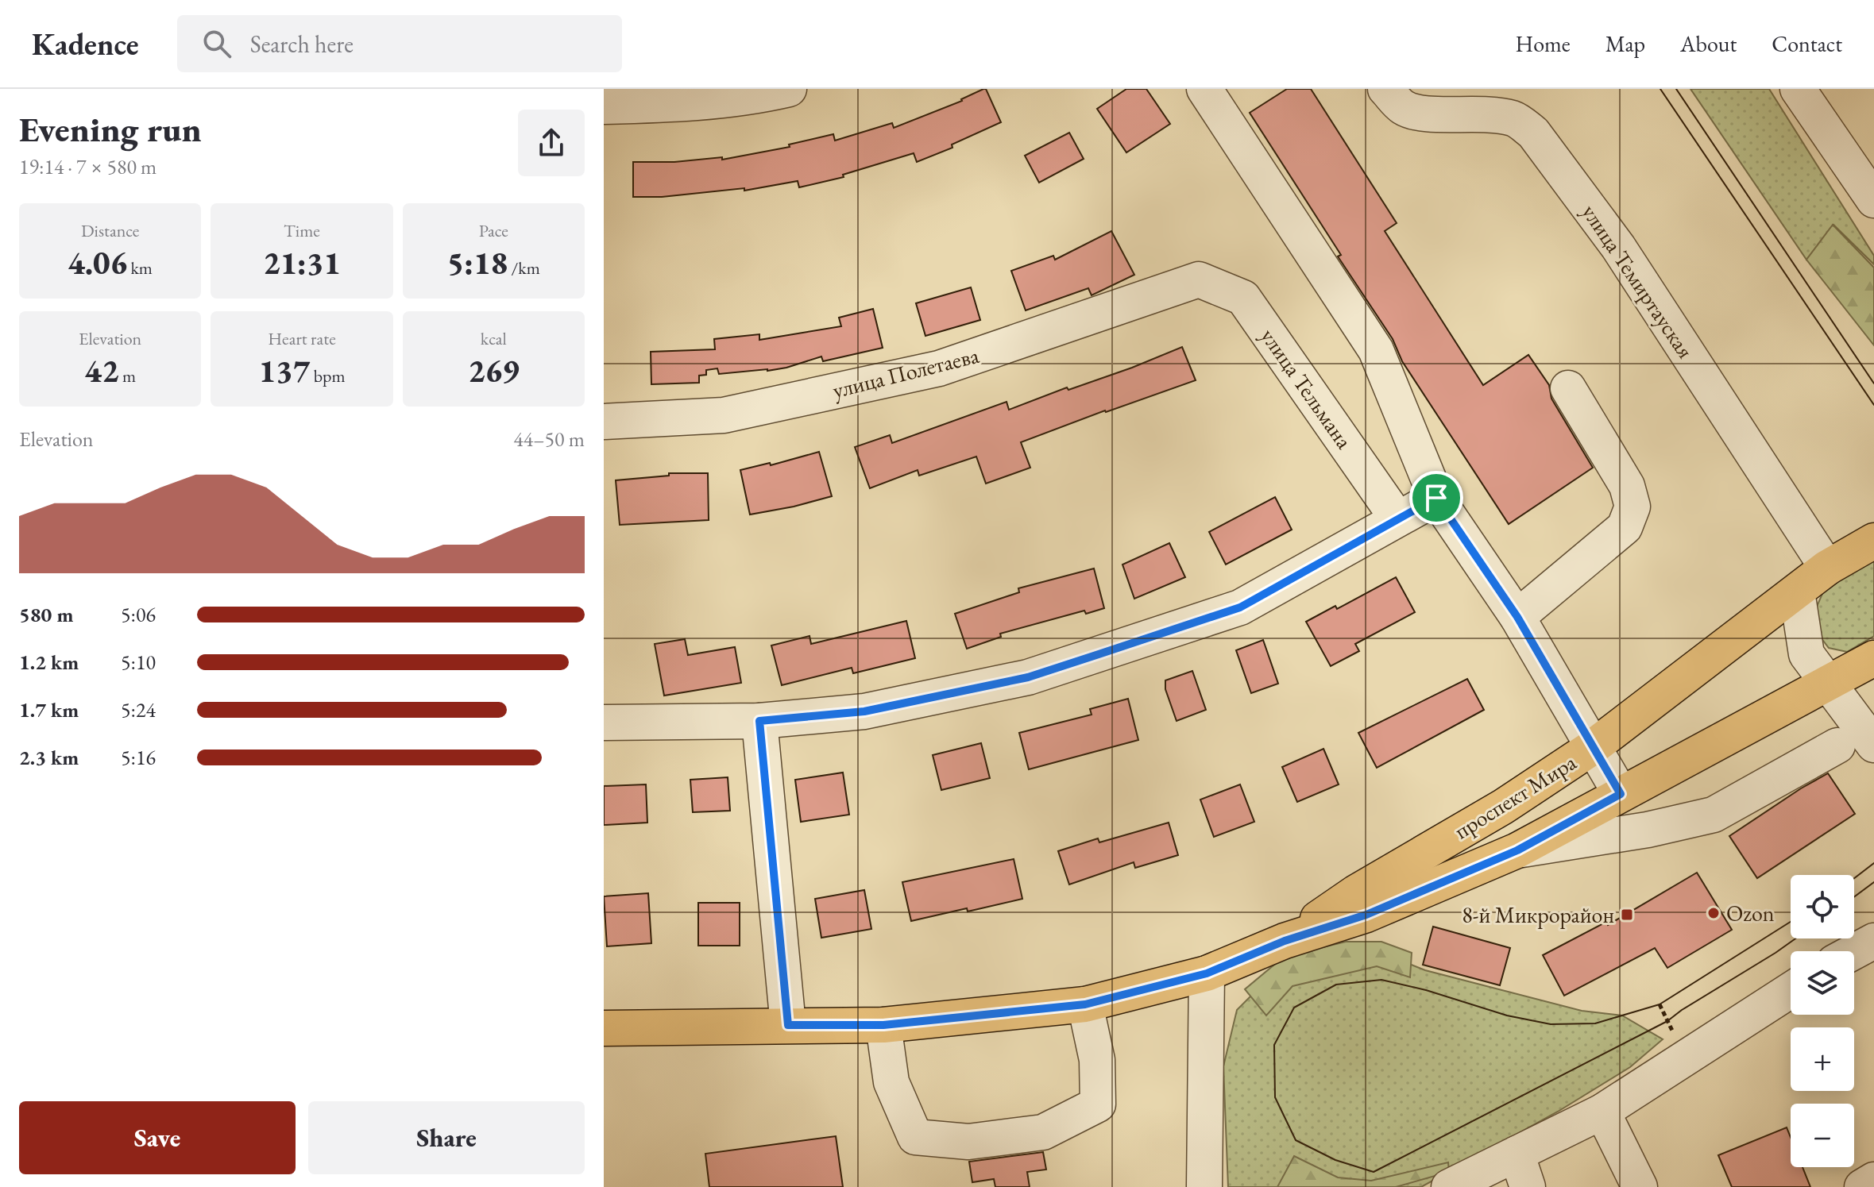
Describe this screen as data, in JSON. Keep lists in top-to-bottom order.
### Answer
{
  "streets": {
    "main road": ["проспект Мира"],
    "street": ["улица Темиртауская", "улица Полетаева", "улица Тельмана"]
  },
  "crossings": [
    ["улица Темиртауская", "проспект Мира"],
    ["улица Полетаева", "улица Тельмана"]
  ],
  "places": {
    "other": ["Ozon"],
    "transit": ["8-й Микрорайон"]
  },
  "page": {
    "header": "Kadence",
    "search": "Search here",
    "nav": [
      "Home",
      "Map",
      "About",
      "Contact"
    ],
    "heading": ["Evening run", "19:14 · 7 × 580 m"],
    "stats": [
      ["Distance", "4.06 km"],
      ["Time", "21:31"],
      ["Pace", "5:18 /km"],
      ["Elevation", "42 m"],
      ["Heart rate", "137 bpm"],
      ["kcal", "269"]
    ],
    "chart": ["Elevation", "44–50 m"],
    "list": [
      {
        "name": "580 m",
        "note": "5:06"
      },
      {
        "name": "1.2 km",
        "note": "5:10"
      },
      {
        "name": "1.7 km",
        "note": "5:24"
      },
      {
        "name": "2.3 km",
        "note": "5:16"
      }
    ],
    "map_buttons": ["+", "−"],
    "buttons": ["Save", "Share"]
  }
}
